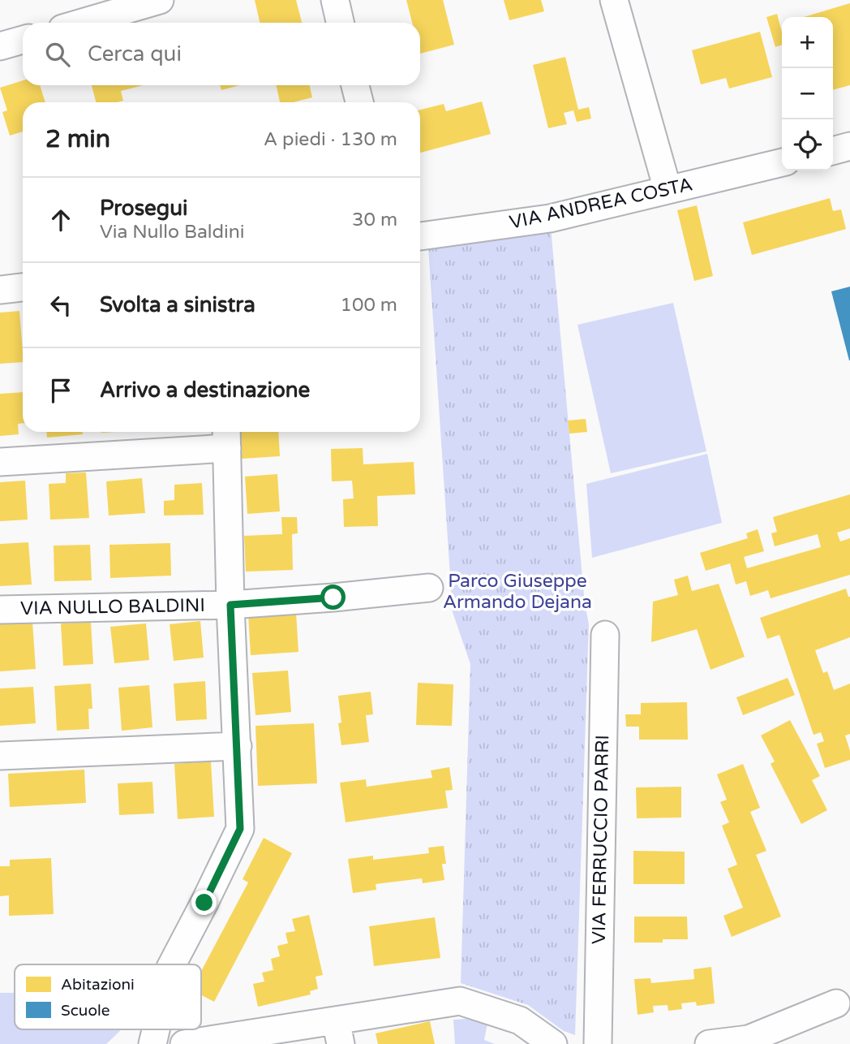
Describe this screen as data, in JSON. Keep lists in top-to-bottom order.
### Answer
{
  "streets": {
    "street": ["VIA ANDREA COSTA", "VIA NULLO BALDINI", "VIA FERRUCCIO PARRI"]
  },
  "parks": ["Parco Giuseppe Armando Dejana"],
  "legend": ["Abitazioni", "Scuole"],
  "page": {
    "map_buttons": ["+", "−"],
    "search": "Cerca qui",
    "heading": ["2 min", "A piedi · 130 m"],
    "list": [
      ["Prosegui", "Via Nullo Baldini", "30 m"],
      ["Svolta a sinistra", "100 m"],
      "Arrivo a destinazione"
    ]
  }
}
